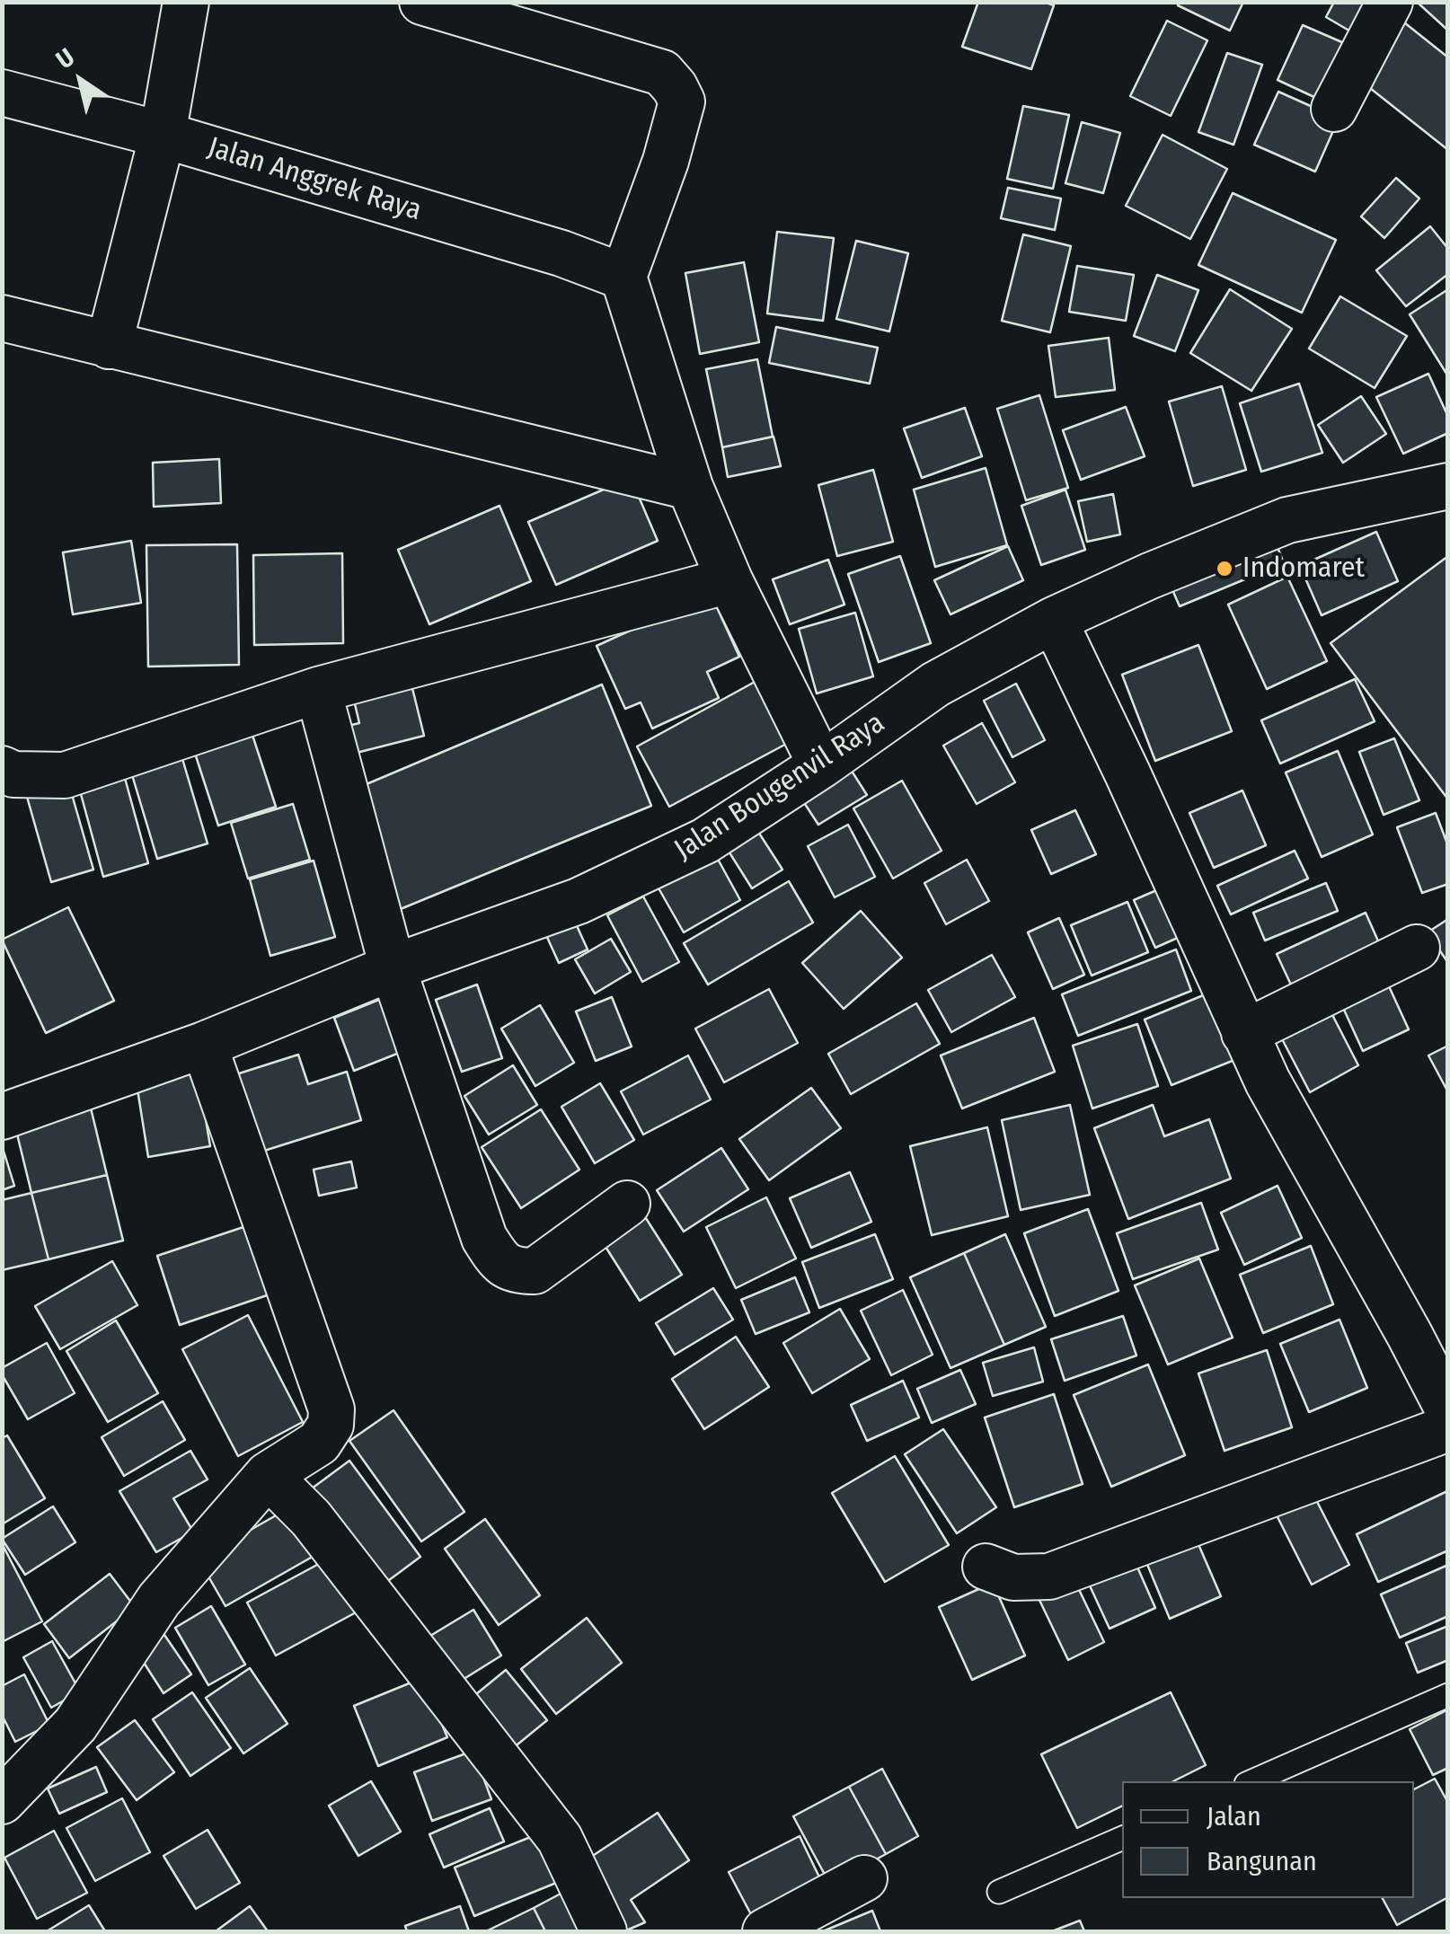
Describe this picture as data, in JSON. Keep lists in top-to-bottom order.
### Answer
{
  "streets": {
    "street": ["Jalan Anggrek Raya", "Jalan Bougenvil Raya"]
  },
  "places": ["Indomaret"],
  "legend": ["Jalan", "Bangunan"],
  "north": "top left"
}
